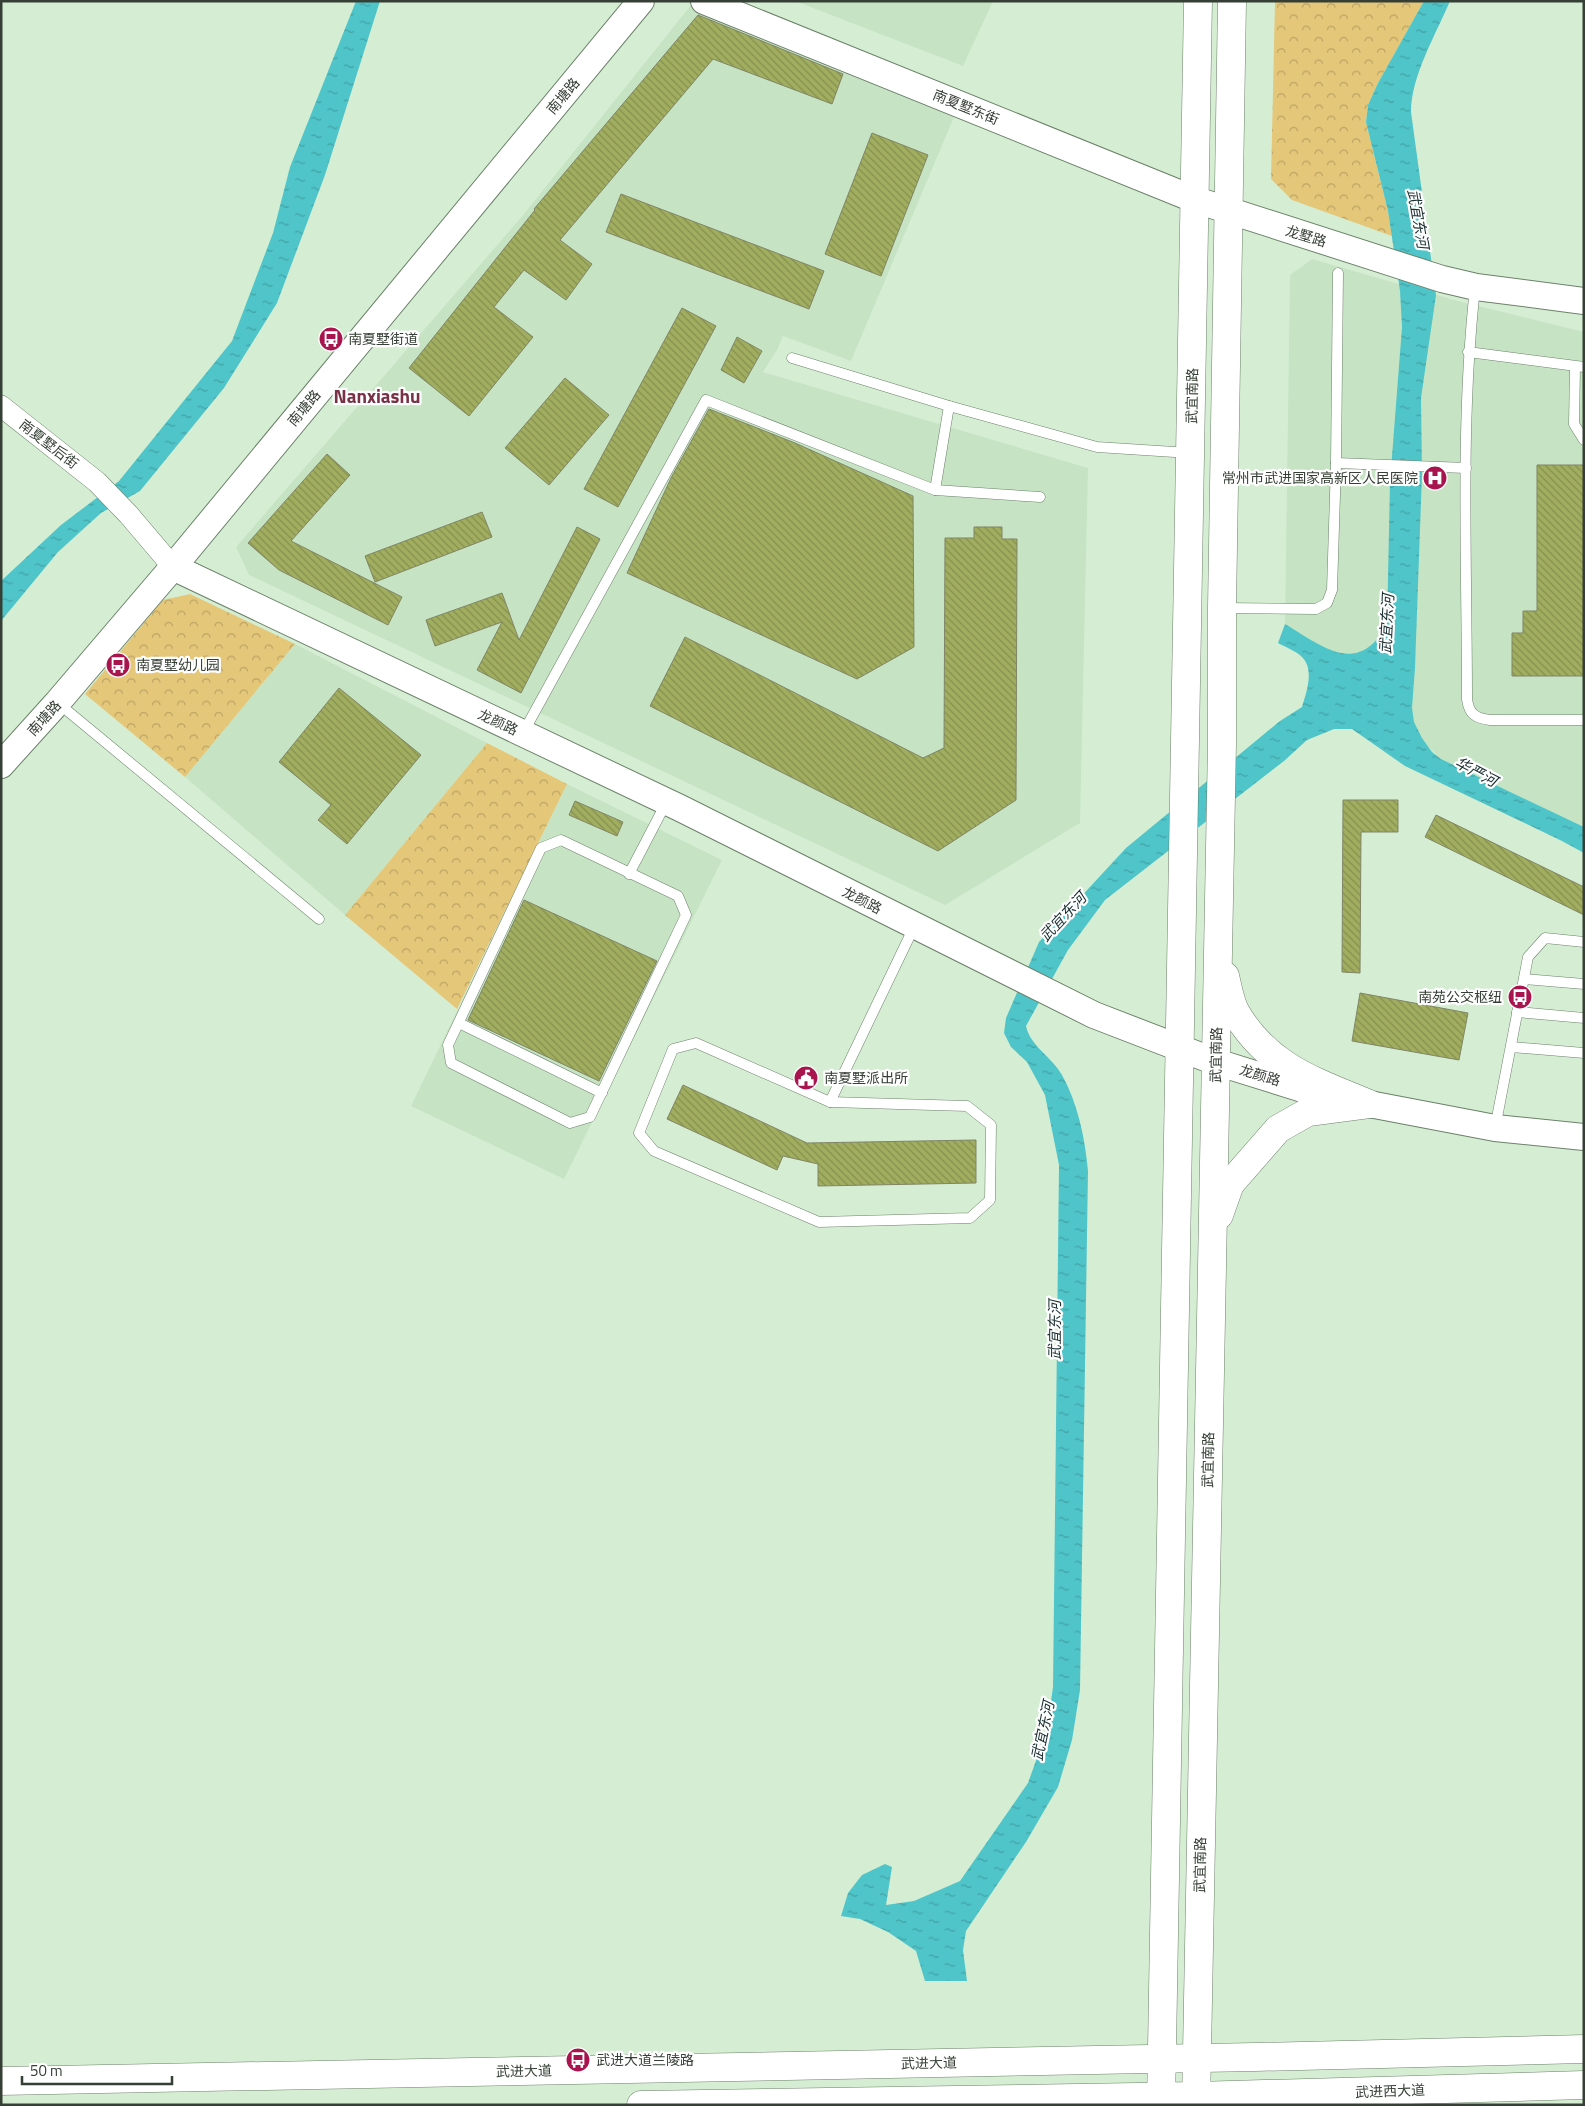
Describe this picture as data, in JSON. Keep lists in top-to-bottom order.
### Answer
{
  "streets": {
    "main road": ["武宜南路", "武进大道", "武进西大道"],
    "street": [
      "南塘路",
      "南夏墅东街",
      "龙墅路",
      "南夏墅后街",
      "龙颜路"
    ]
  },
  "crossings": [
    ["南塘路", "南夏墅后街"],
    ["南塘路", "龙颜路"],
    ["南夏墅东街", "龙墅路"],
    ["南夏墅东街", "武宜南路"],
    ["武宜南路", "龙颜路"],
    ["武宜南路", "武进大道"],
    ["武宜南路", "武进西大道"],
    ["南夏墅后街", "龙颜路"]
  ],
  "districts": ["Nanxiashu"],
  "water": ["武宜东河", "华严河"],
  "places": {
    "bus stop": [
      "南夏墅街道",
      "南夏墅幼儿园",
      "南苑公交枢纽",
      "武进大道兰陵路"
    ],
    "hospital": ["常州市武进国家高新区人民医院"],
    "public building": ["南夏墅派出所"]
  },
  "scale_bar": "50 m"
}
